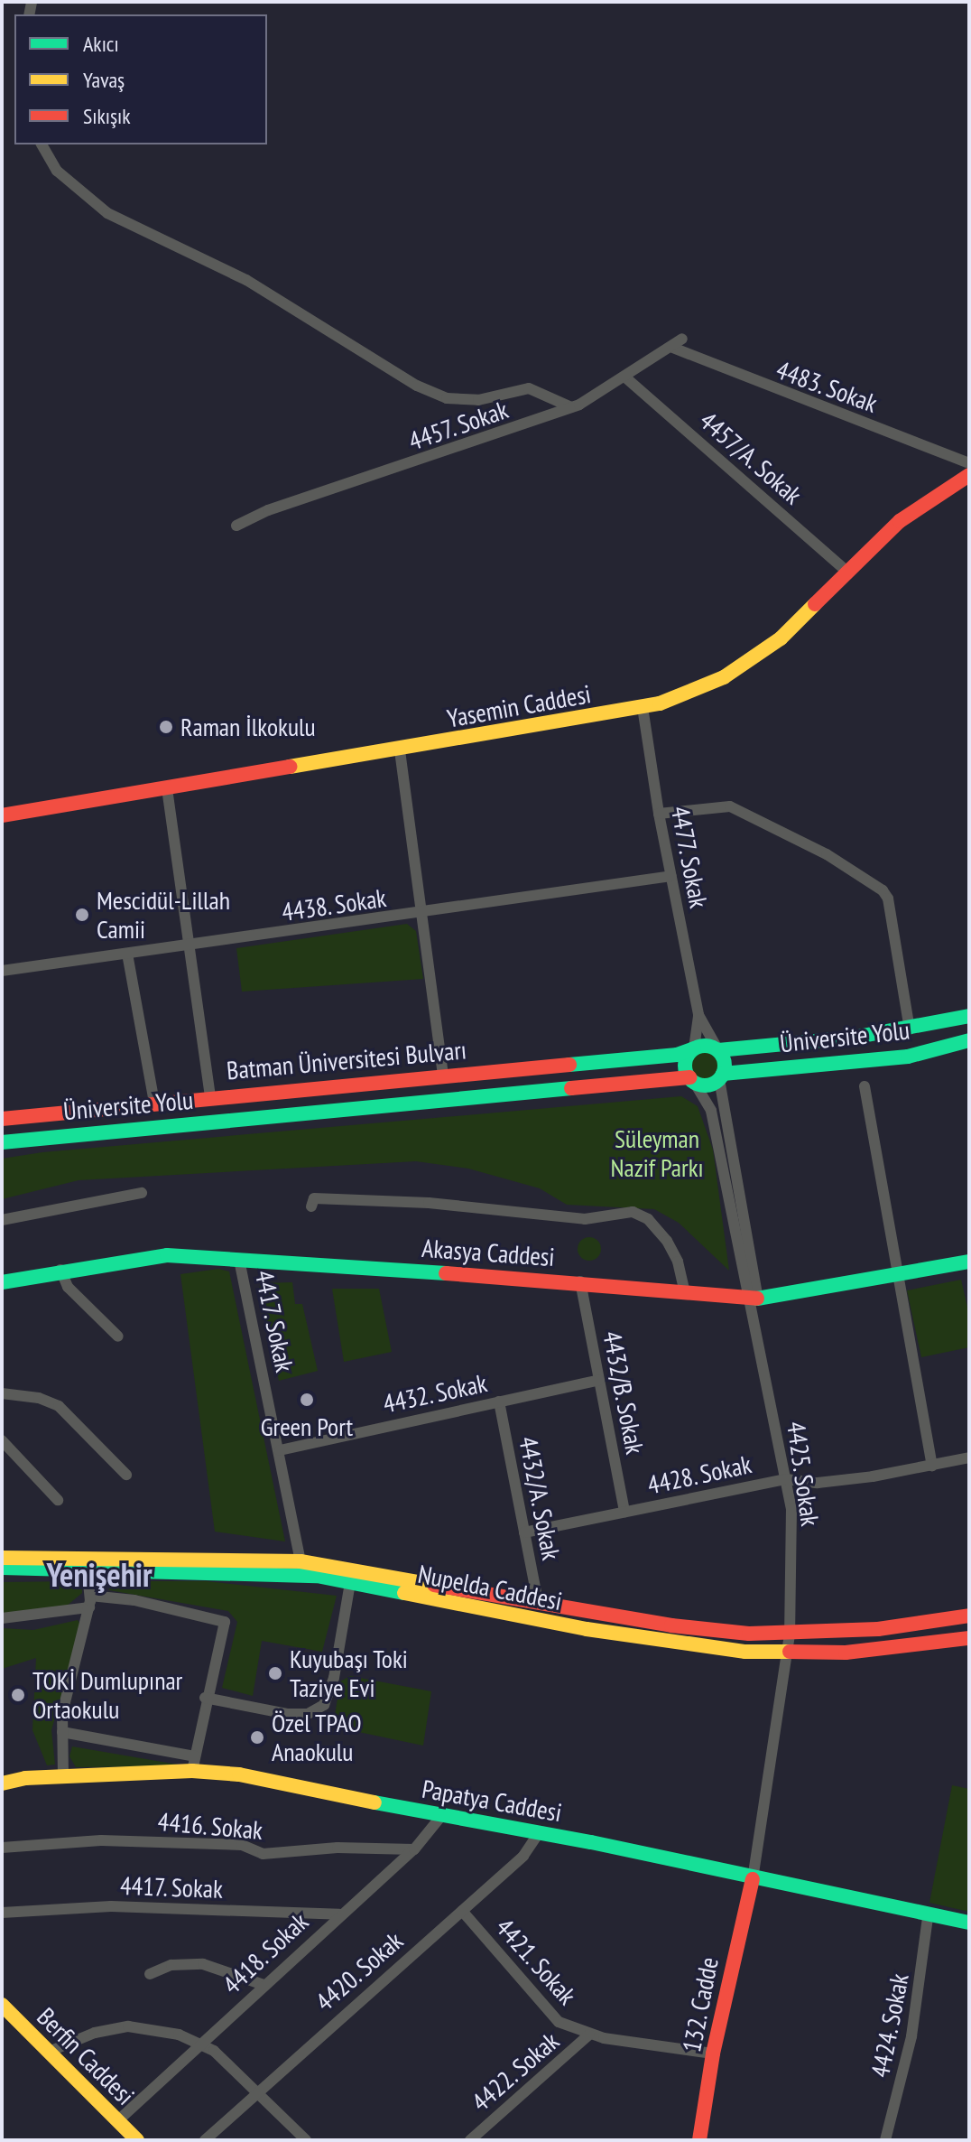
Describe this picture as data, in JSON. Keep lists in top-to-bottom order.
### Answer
{
  "streets": {
    "street": [
      "4483. Sokak",
      "4457. Sokak",
      "4457/A. Sokak",
      "Yasemin Caddesi",
      "4477. Sokak",
      "4438. Sokak",
      "Üniversite Yolu",
      "Batman Üniversitesi Bulvarı",
      "Akasya Caddesi",
      "4417. Sokak",
      "4432/B. Sokak",
      "4432. Sokak",
      "4425. Sokak",
      "4428. Sokak",
      "4432/A. Sokak",
      "Nupelda Caddesi",
      "Papatya Caddesi",
      "4416. Sokak",
      "4418. Sokak",
      "4421. Sokak",
      "4420. Sokak",
      "132. Cadde",
      "4424. Sokak",
      "Berfin Caddesi",
      "4422. Sokak"
    ]
  },
  "crossings": [
    ["4483. Sokak", "4457. Sokak"],
    ["4457. Sokak", "4457/A. Sokak"],
    ["4457/A. Sokak", "Yasemin Caddesi"],
    ["Yasemin Caddesi", "4477. Sokak"],
    ["4477. Sokak", "4438. Sokak"],
    ["Üniversite Yolu", "Batman Üniversitesi Bulvarı"],
    ["Üniversite Yolu", "4425. Sokak"],
    ["Batman Üniversitesi Bulvarı", "4425. Sokak"],
    ["Akasya Caddesi", "4417. Sokak"],
    ["Akasya Caddesi", "4432/B. Sokak"],
    ["Akasya Caddesi", "4425. Sokak"],
    ["4417. Sokak", "4432. Sokak"],
    ["4417. Sokak", "Nupelda Caddesi"],
    ["4417. Sokak", "4418. Sokak"],
    ["4432/B. Sokak", "4432. Sokak"],
    ["4432/B. Sokak", "4428. Sokak"],
    ["4432. Sokak", "4432/A. Sokak"],
    ["4425. Sokak", "4428. Sokak"],
    ["4425. Sokak", "Nupelda Caddesi"],
    ["4425. Sokak", "Papatya Caddesi"],
    ["4425. Sokak", "132. Cadde"],
    ["4428. Sokak", "4432/A. Sokak"],
    ["4432/A. Sokak", "Nupelda Caddesi"],
    ["Papatya Caddesi", "4418. Sokak"],
    ["Papatya Caddesi", "4420. Sokak"],
    ["Papatya Caddesi", "132. Cadde"],
    ["Papatya Caddesi", "4424. Sokak"],
    ["4416. Sokak", "4418. Sokak"],
    ["4418. Sokak", "Berfin Caddesi"],
    ["4421. Sokak", "4420. Sokak"],
    ["4421. Sokak", "132. Cadde"],
    ["4421. Sokak", "4422. Sokak"]
  ],
  "districts": ["Yenişehir"],
  "parks": ["Süleyman Nazif Parkı"],
  "places": [
    "Raman İlkokulu",
    "Mescidül-Lillah Camii",
    "Green Port",
    "Kuyubaşı Toki Taziye Evi",
    "TOKİ Dumlupınar Ortaokulu",
    "Özel TPAO Anaokulu"
  ],
  "legend": ["Akıcı", "Yavaş", "Sıkışık"]
}
